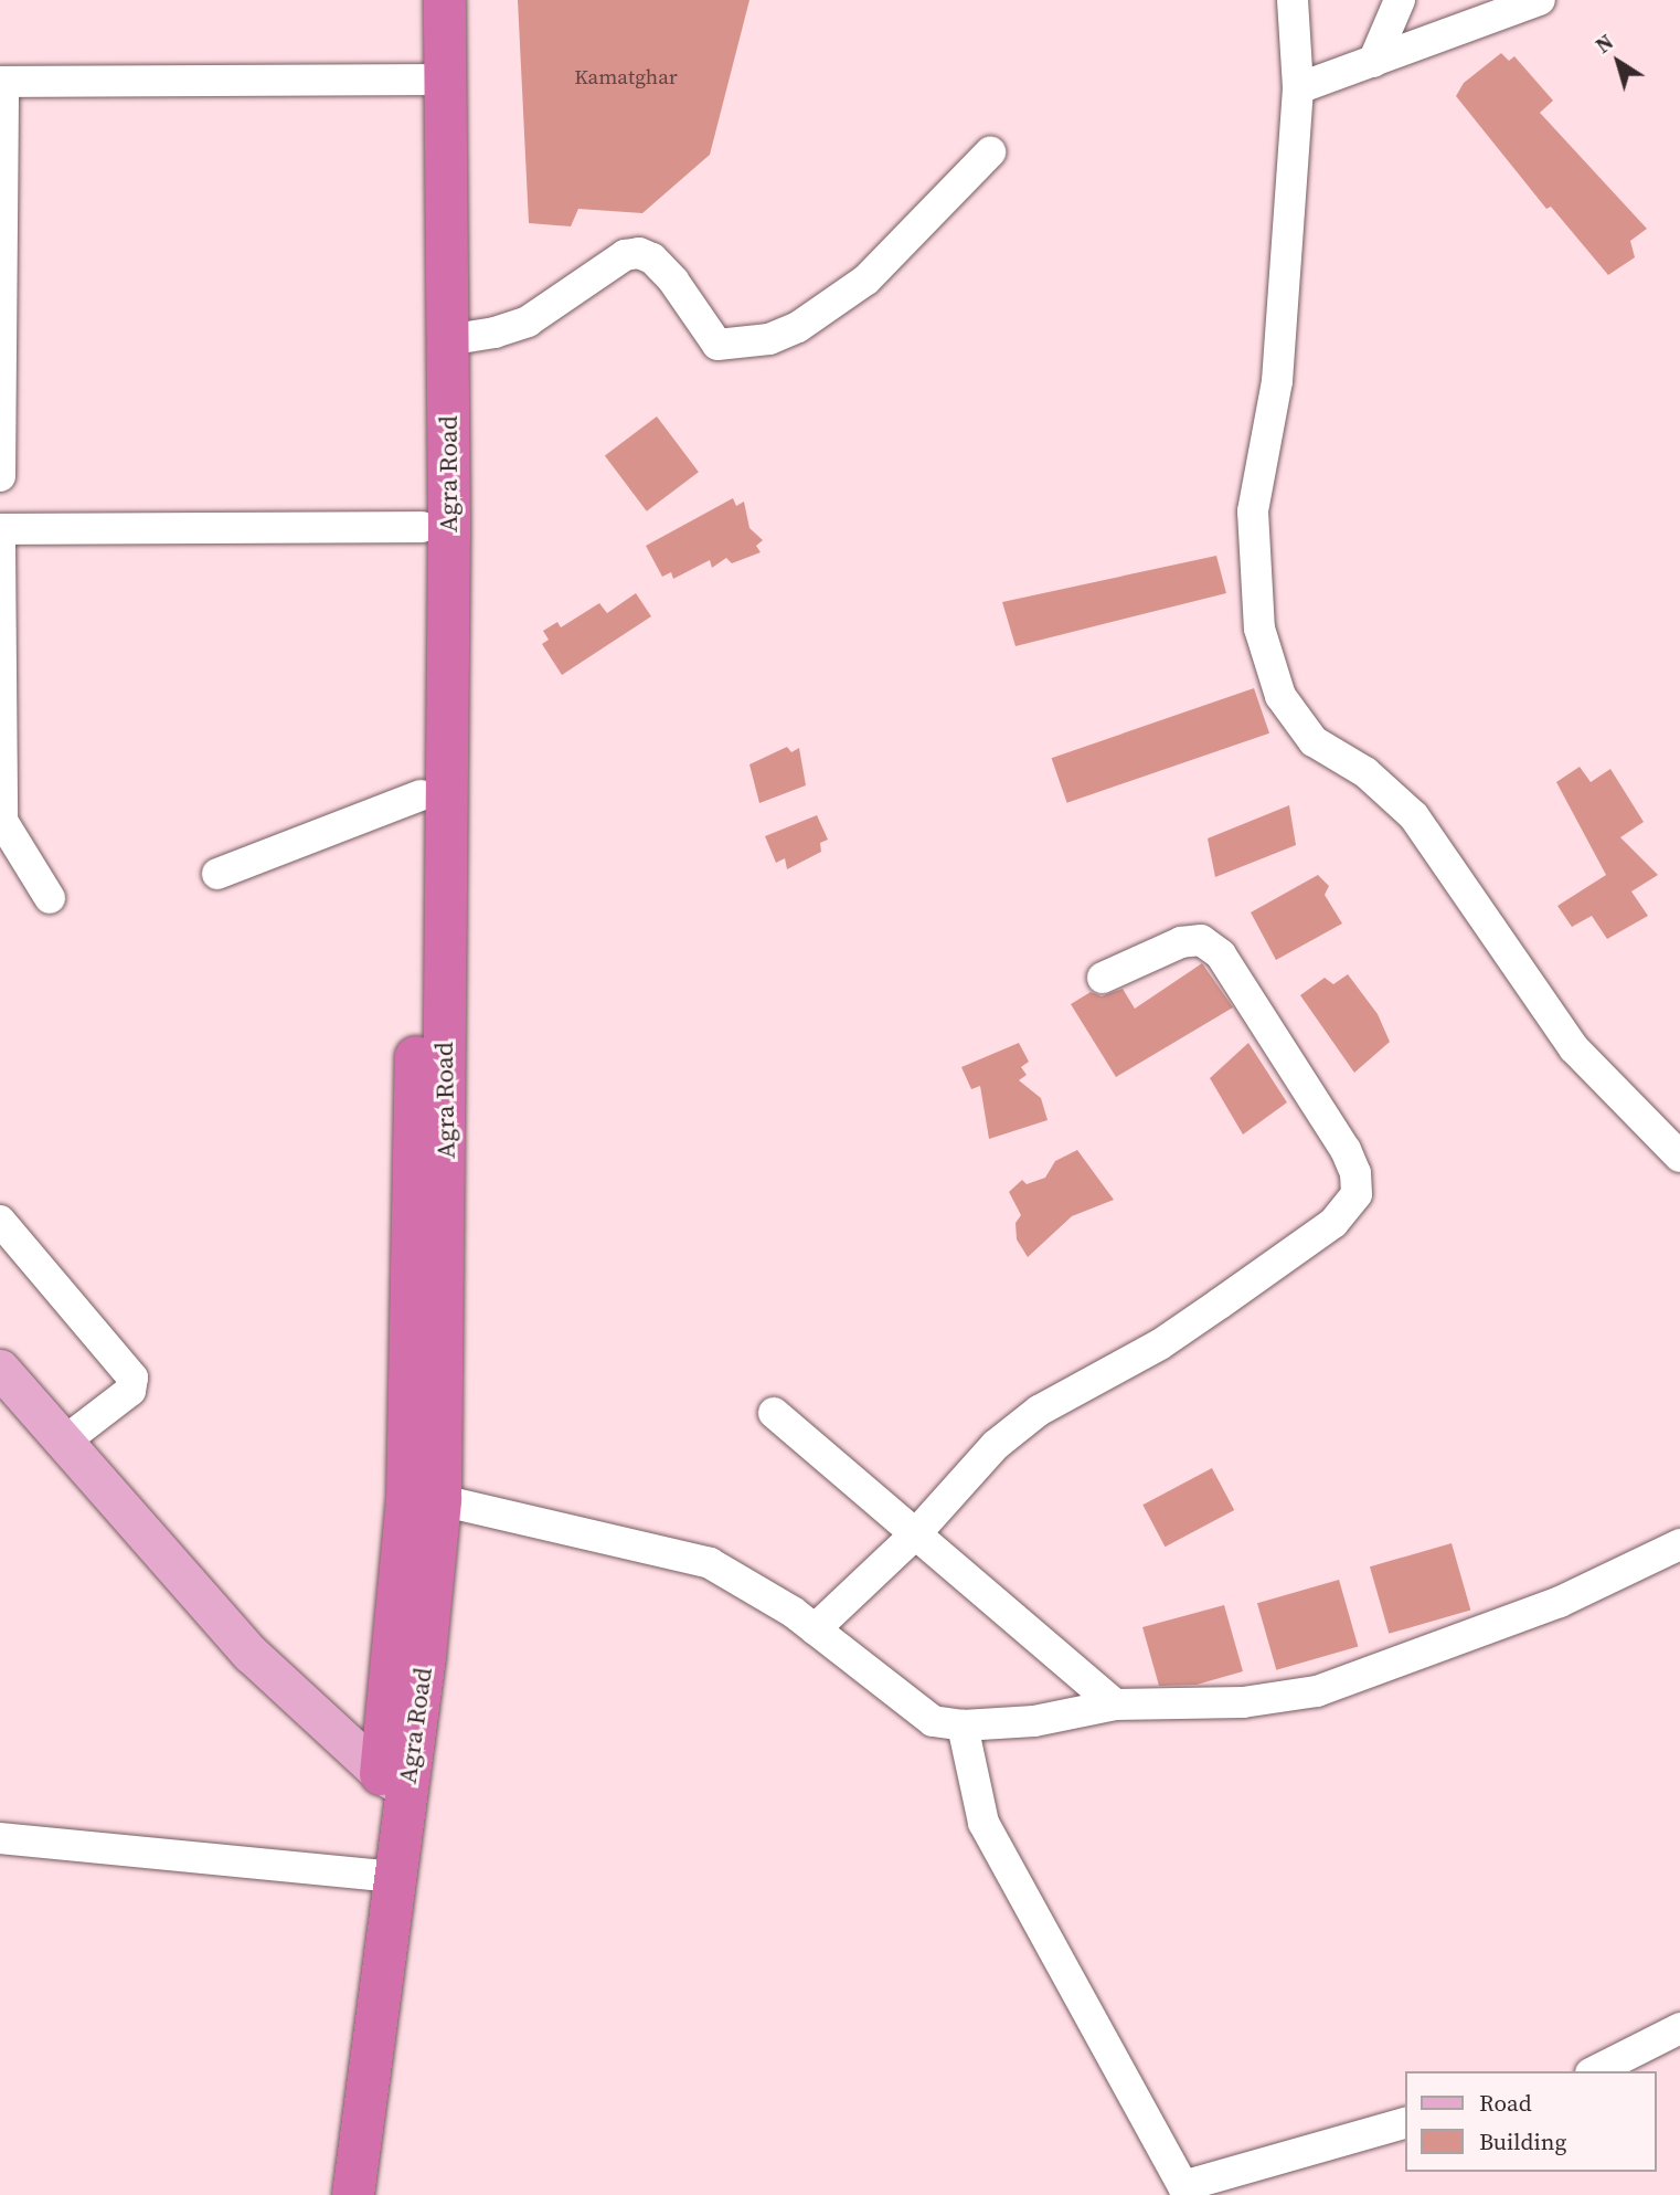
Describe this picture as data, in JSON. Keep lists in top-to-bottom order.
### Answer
{
  "streets": {
    "highway": ["Agra Road"]
  },
  "house_numbers": ["Kamatghar"],
  "legend": ["Road", "Building"],
  "north": "top left"
}
